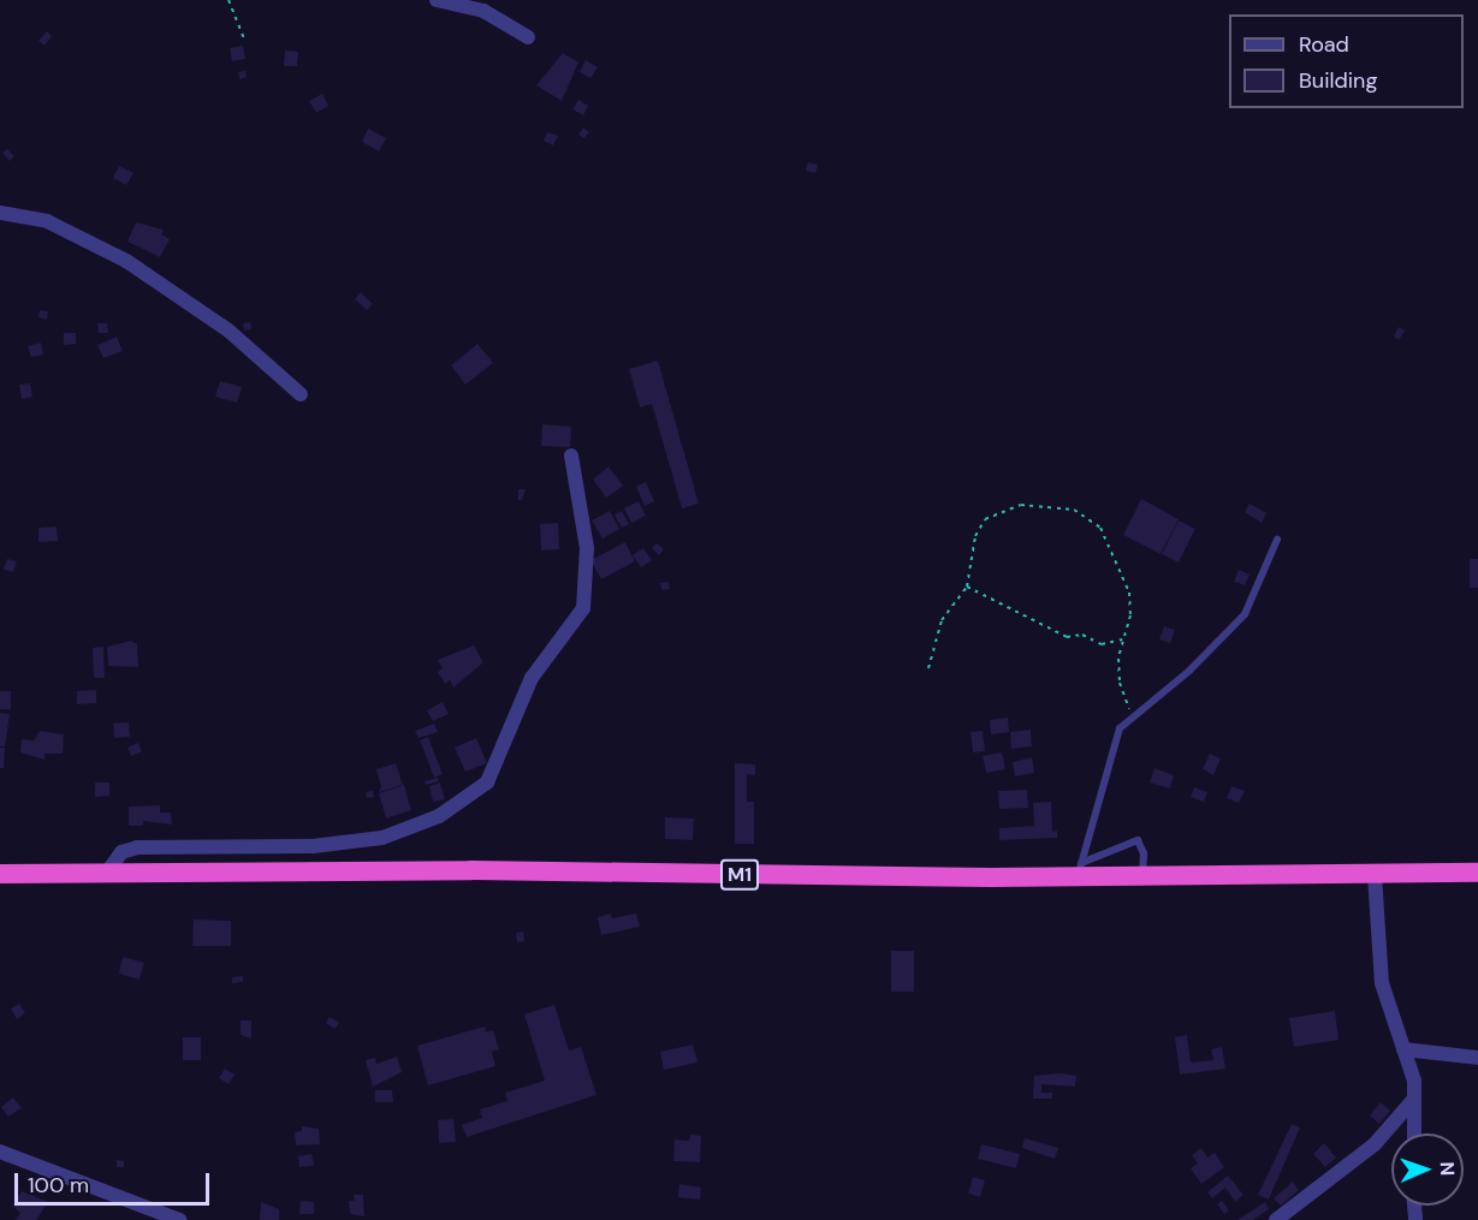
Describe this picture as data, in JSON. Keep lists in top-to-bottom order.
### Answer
{
  "streets": {
    "highway": ["M1"]
  },
  "legend": ["Road", "Building"],
  "scale_bar": "100 m",
  "north": "right"
}
